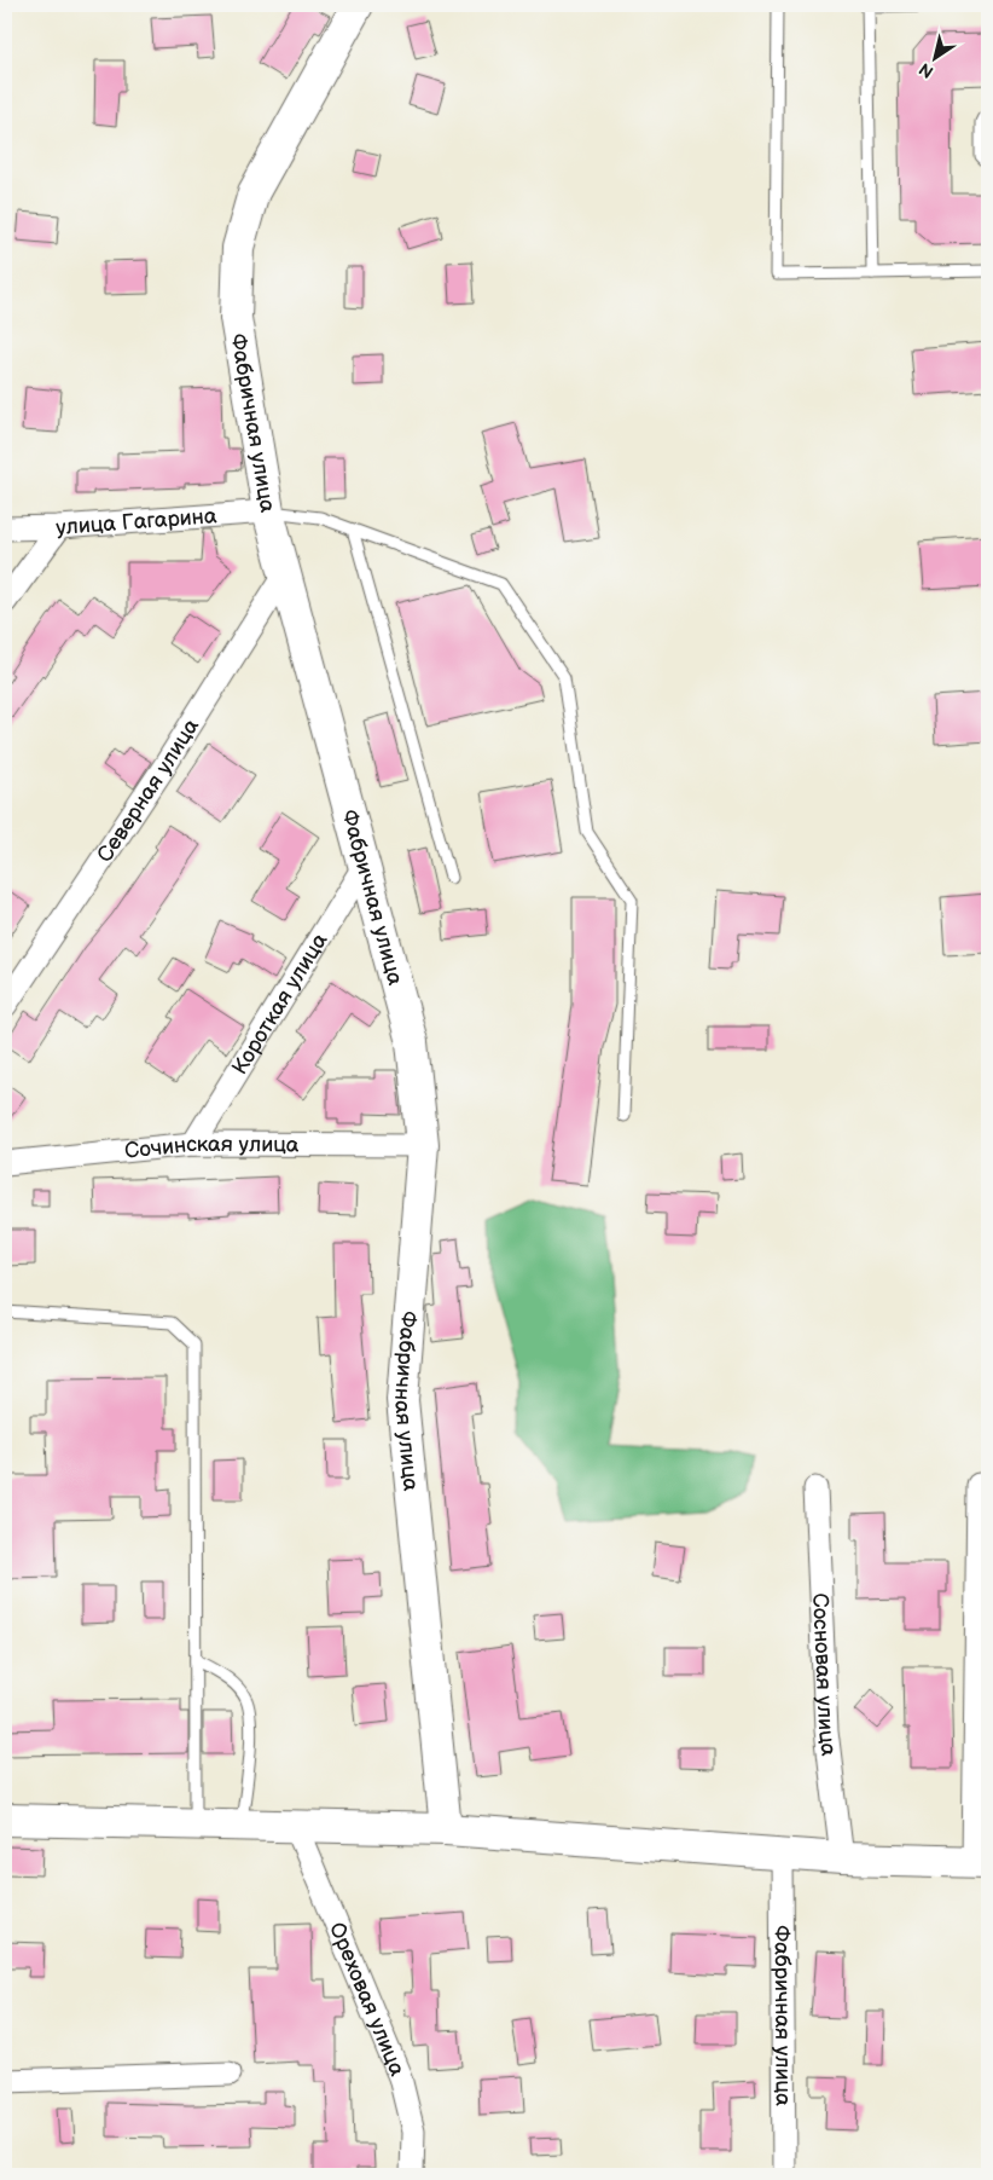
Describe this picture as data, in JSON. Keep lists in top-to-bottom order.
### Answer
{
  "streets": {
    "street": [
      "Фабричная улица",
      "улица Гагарина",
      "Северная улица",
      "Короткая улица",
      "Сочинская улица",
      "Сосновая улица",
      "Ореховая улица"
    ]
  },
  "crossings": [
    ["Фабричная улица", "улица Гагарина"],
    ["Фабричная улица", "Северная улица"],
    ["Фабричная улица", "Короткая улица"],
    ["Фабричная улица", "Сочинская улица"],
    ["Короткая улица", "Сочинская улица"]
  ],
  "north": "bottom left"
}
